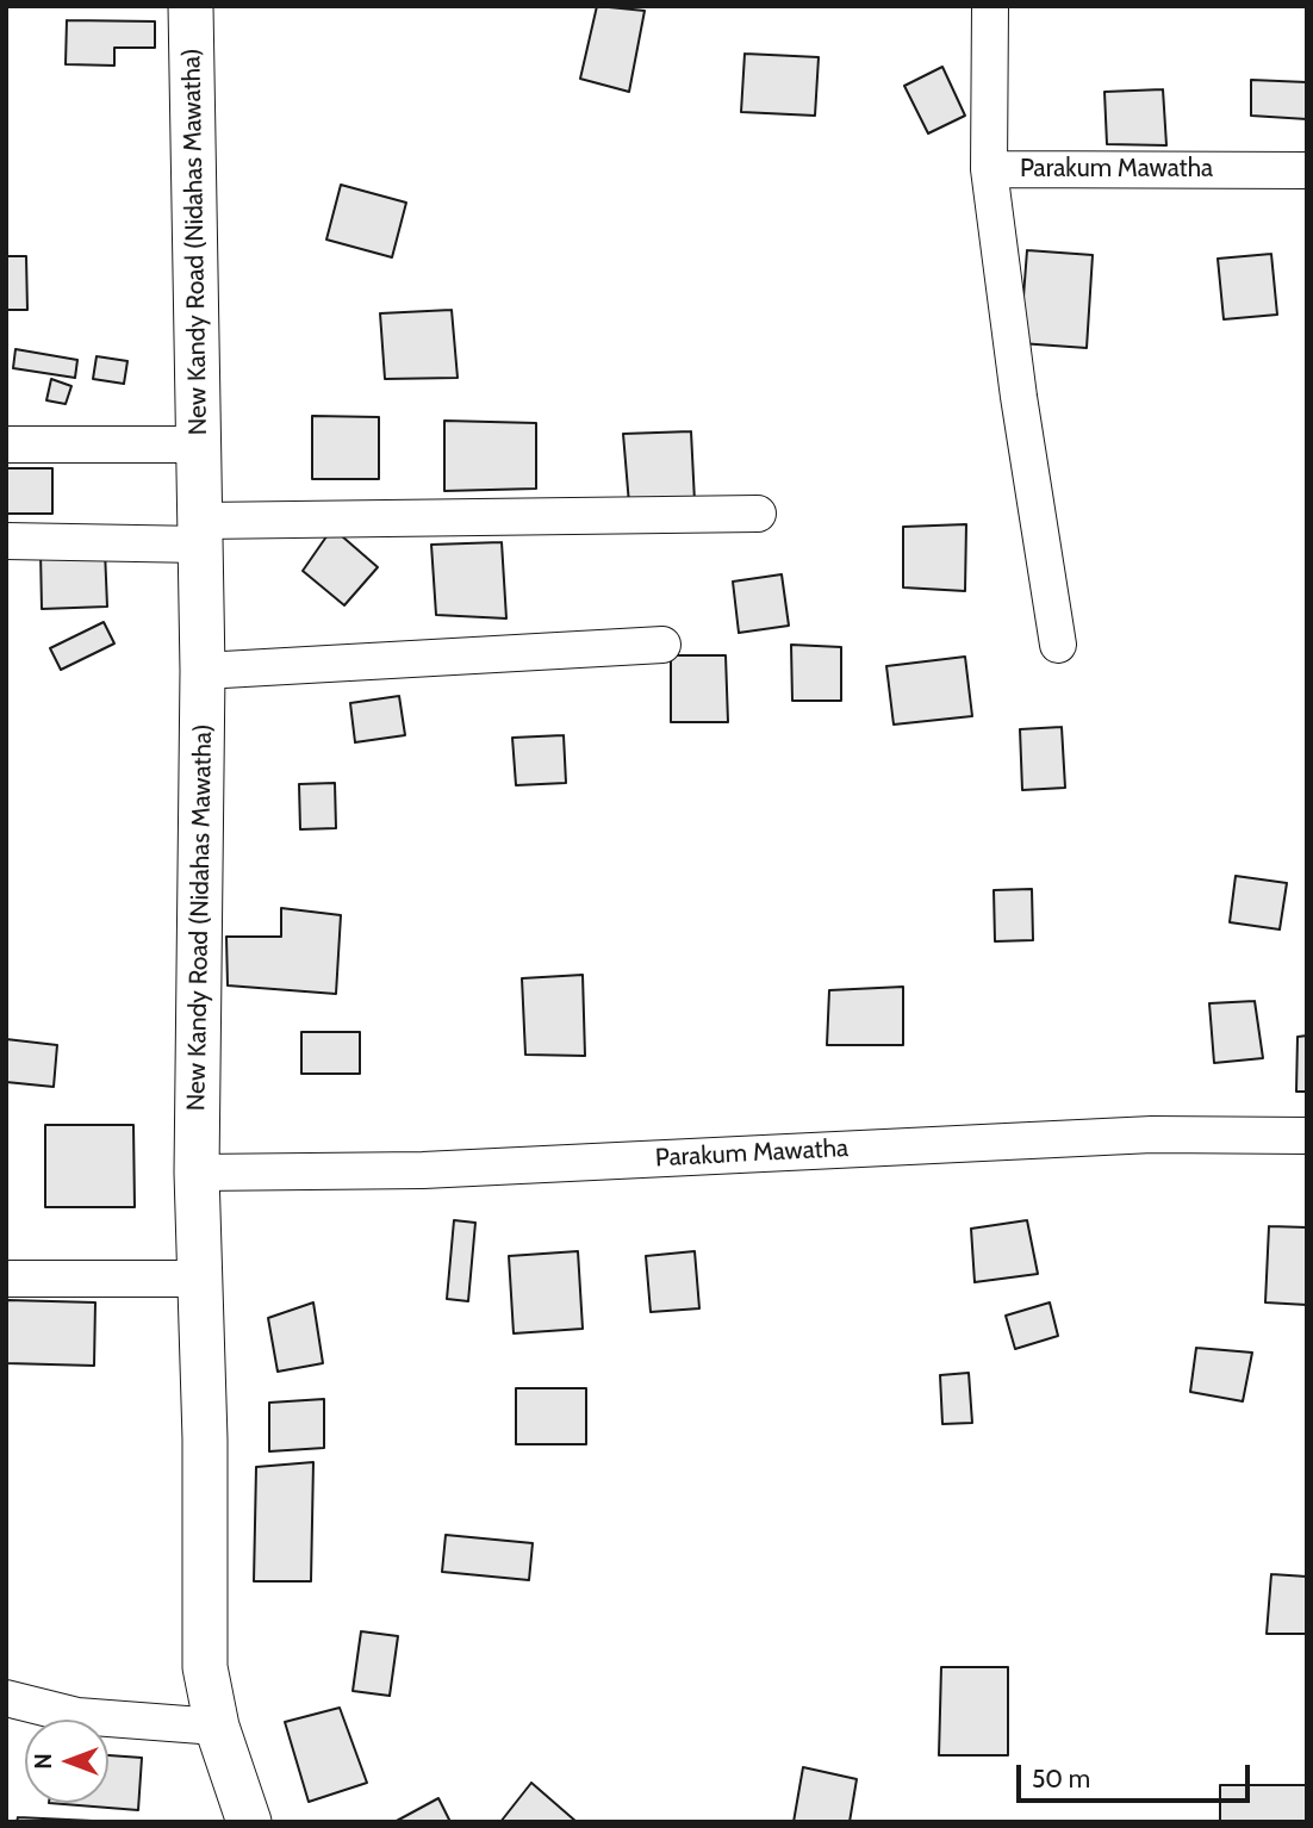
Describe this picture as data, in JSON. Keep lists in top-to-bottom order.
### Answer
{
  "streets": {
    "main road": ["New Kandy Road (Nidahas Mawatha)"],
    "street": ["Parakum Mawatha"]
  },
  "crossings": [
    ["Parakum Mawatha", "New Kandy Road (Nidahas Mawatha)"]
  ],
  "scale_bar": "50 m",
  "north": "left"
}
